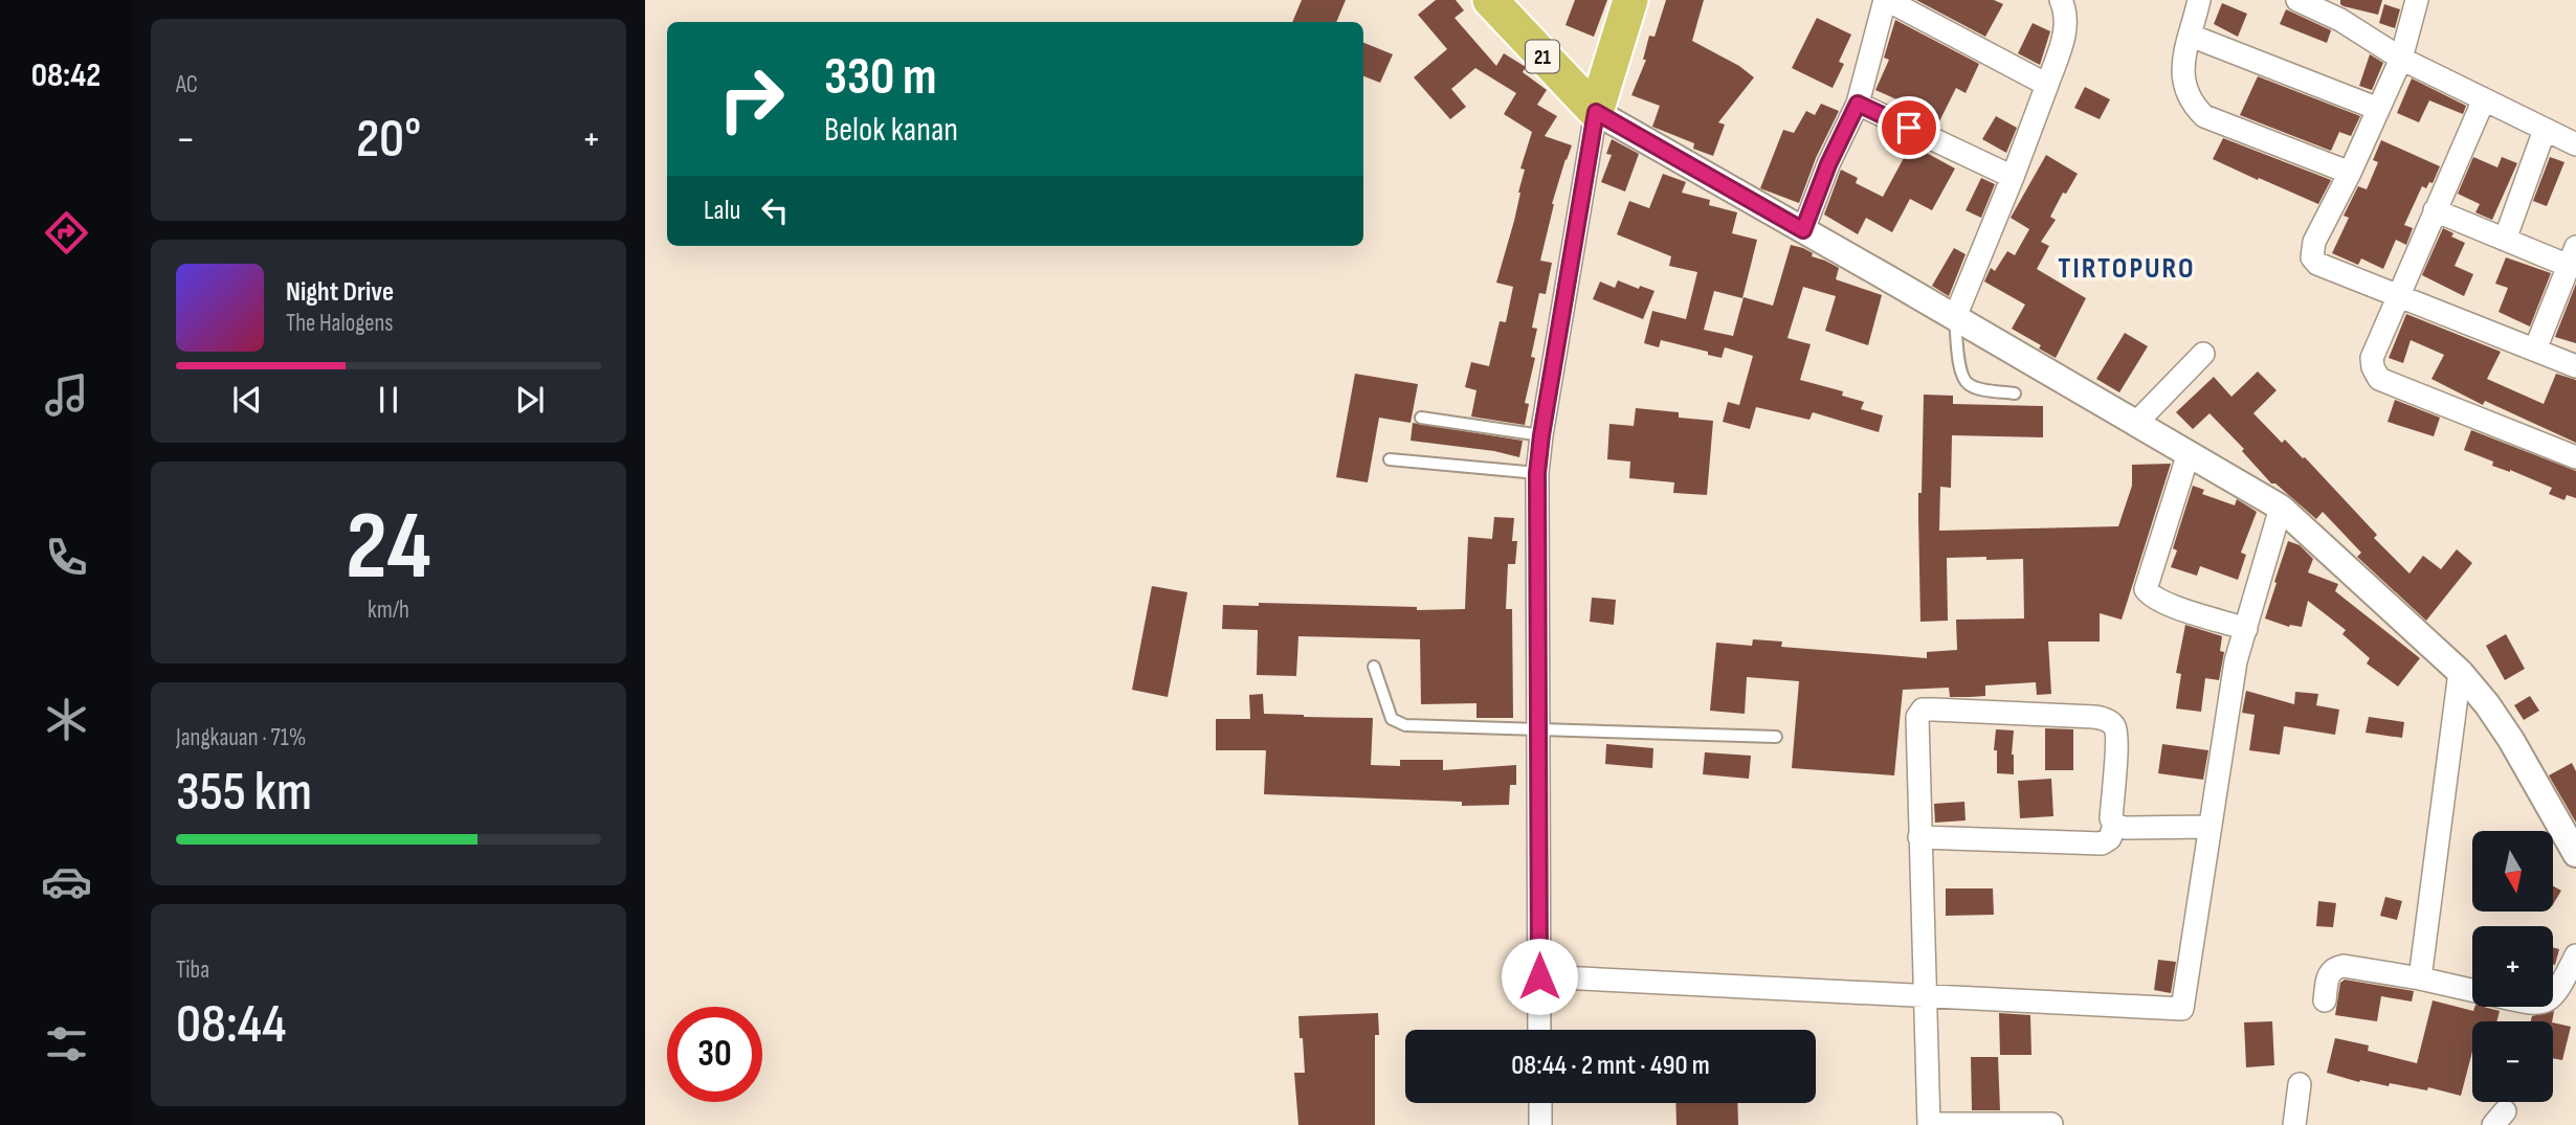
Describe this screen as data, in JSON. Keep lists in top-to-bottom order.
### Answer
{
  "streets": {
    "highway": ["21"]
  },
  "districts": ["TIRTOPURO"],
  "north": "bottom",
  "page": {
    "tabs": "08:42",
    "tile": [
      "AC",
      ["24", "km/h"],
      ["Jangkauan · 71%", "355 km"],
      ["Tiba", "08:44"]
    ],
    "turn": ["330 m", "Belok kanan"],
    "heat": ["−", "20°", "+"],
    "then": "Lalu",
    "song": ["Night Drive", "The Halogens"],
    "map_buttons": ["+", "−"],
    "limit": "30",
    "trip": "08:44 · 2 mnt · 490 m"
  }
}
